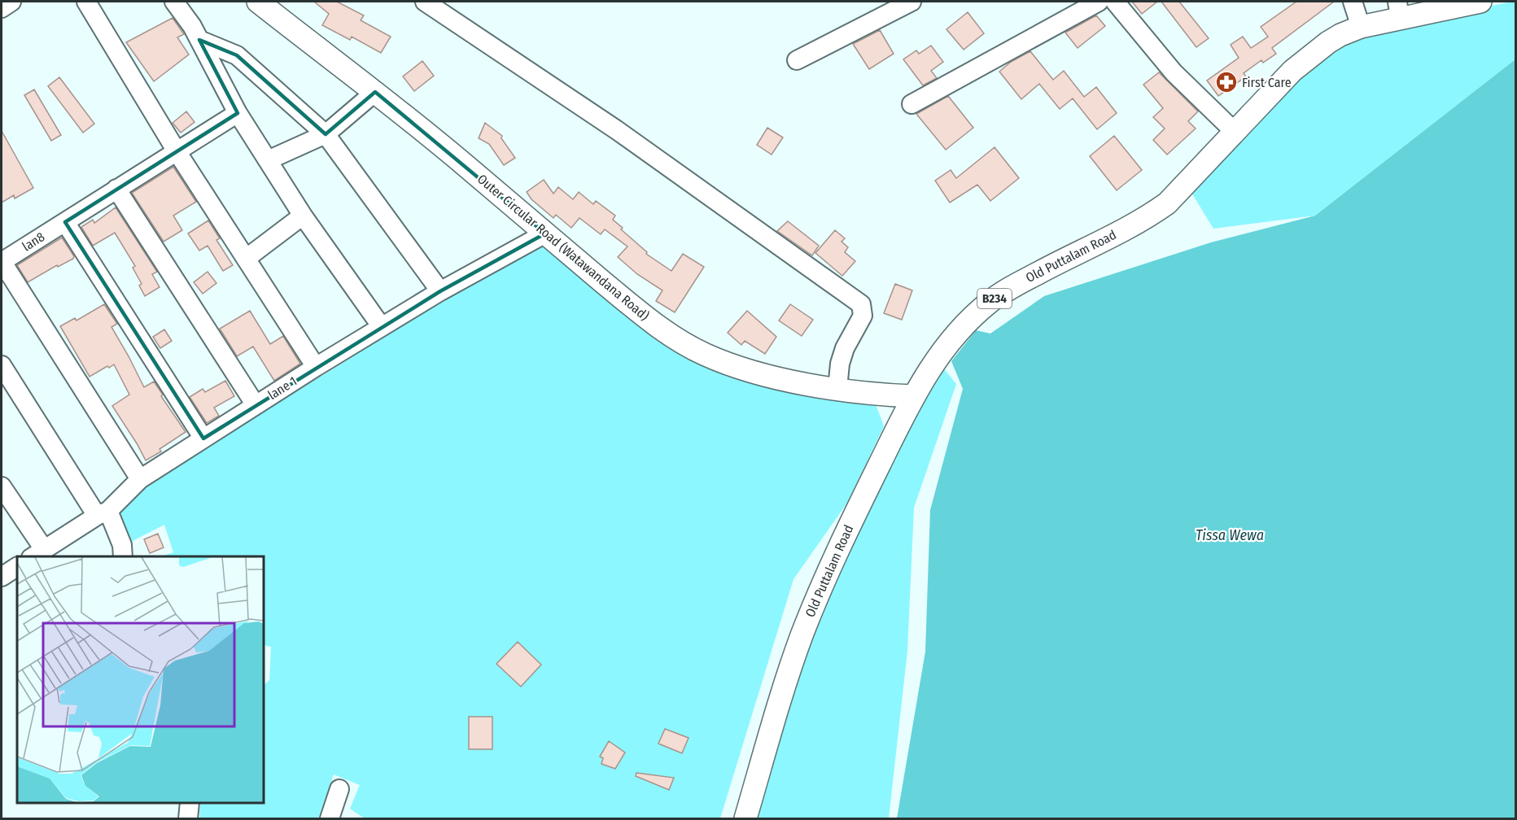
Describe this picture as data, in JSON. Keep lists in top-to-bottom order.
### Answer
{
  "streets": {
    "main road": ["Outer Circular Road (Watawandana Road)", "Old Puttalam Road", "B234"],
    "street": ["lan8", "lane 1"]
  },
  "crossings": [
    ["Outer Circular Road (Watawandana Road)", "Old Puttalam Road"],
    ["Outer Circular Road (Watawandana Road)", "lane 1"]
  ],
  "water": ["Tissa Wewa"],
  "places": {
    "pharmacy": ["First Care"]
  }
}
